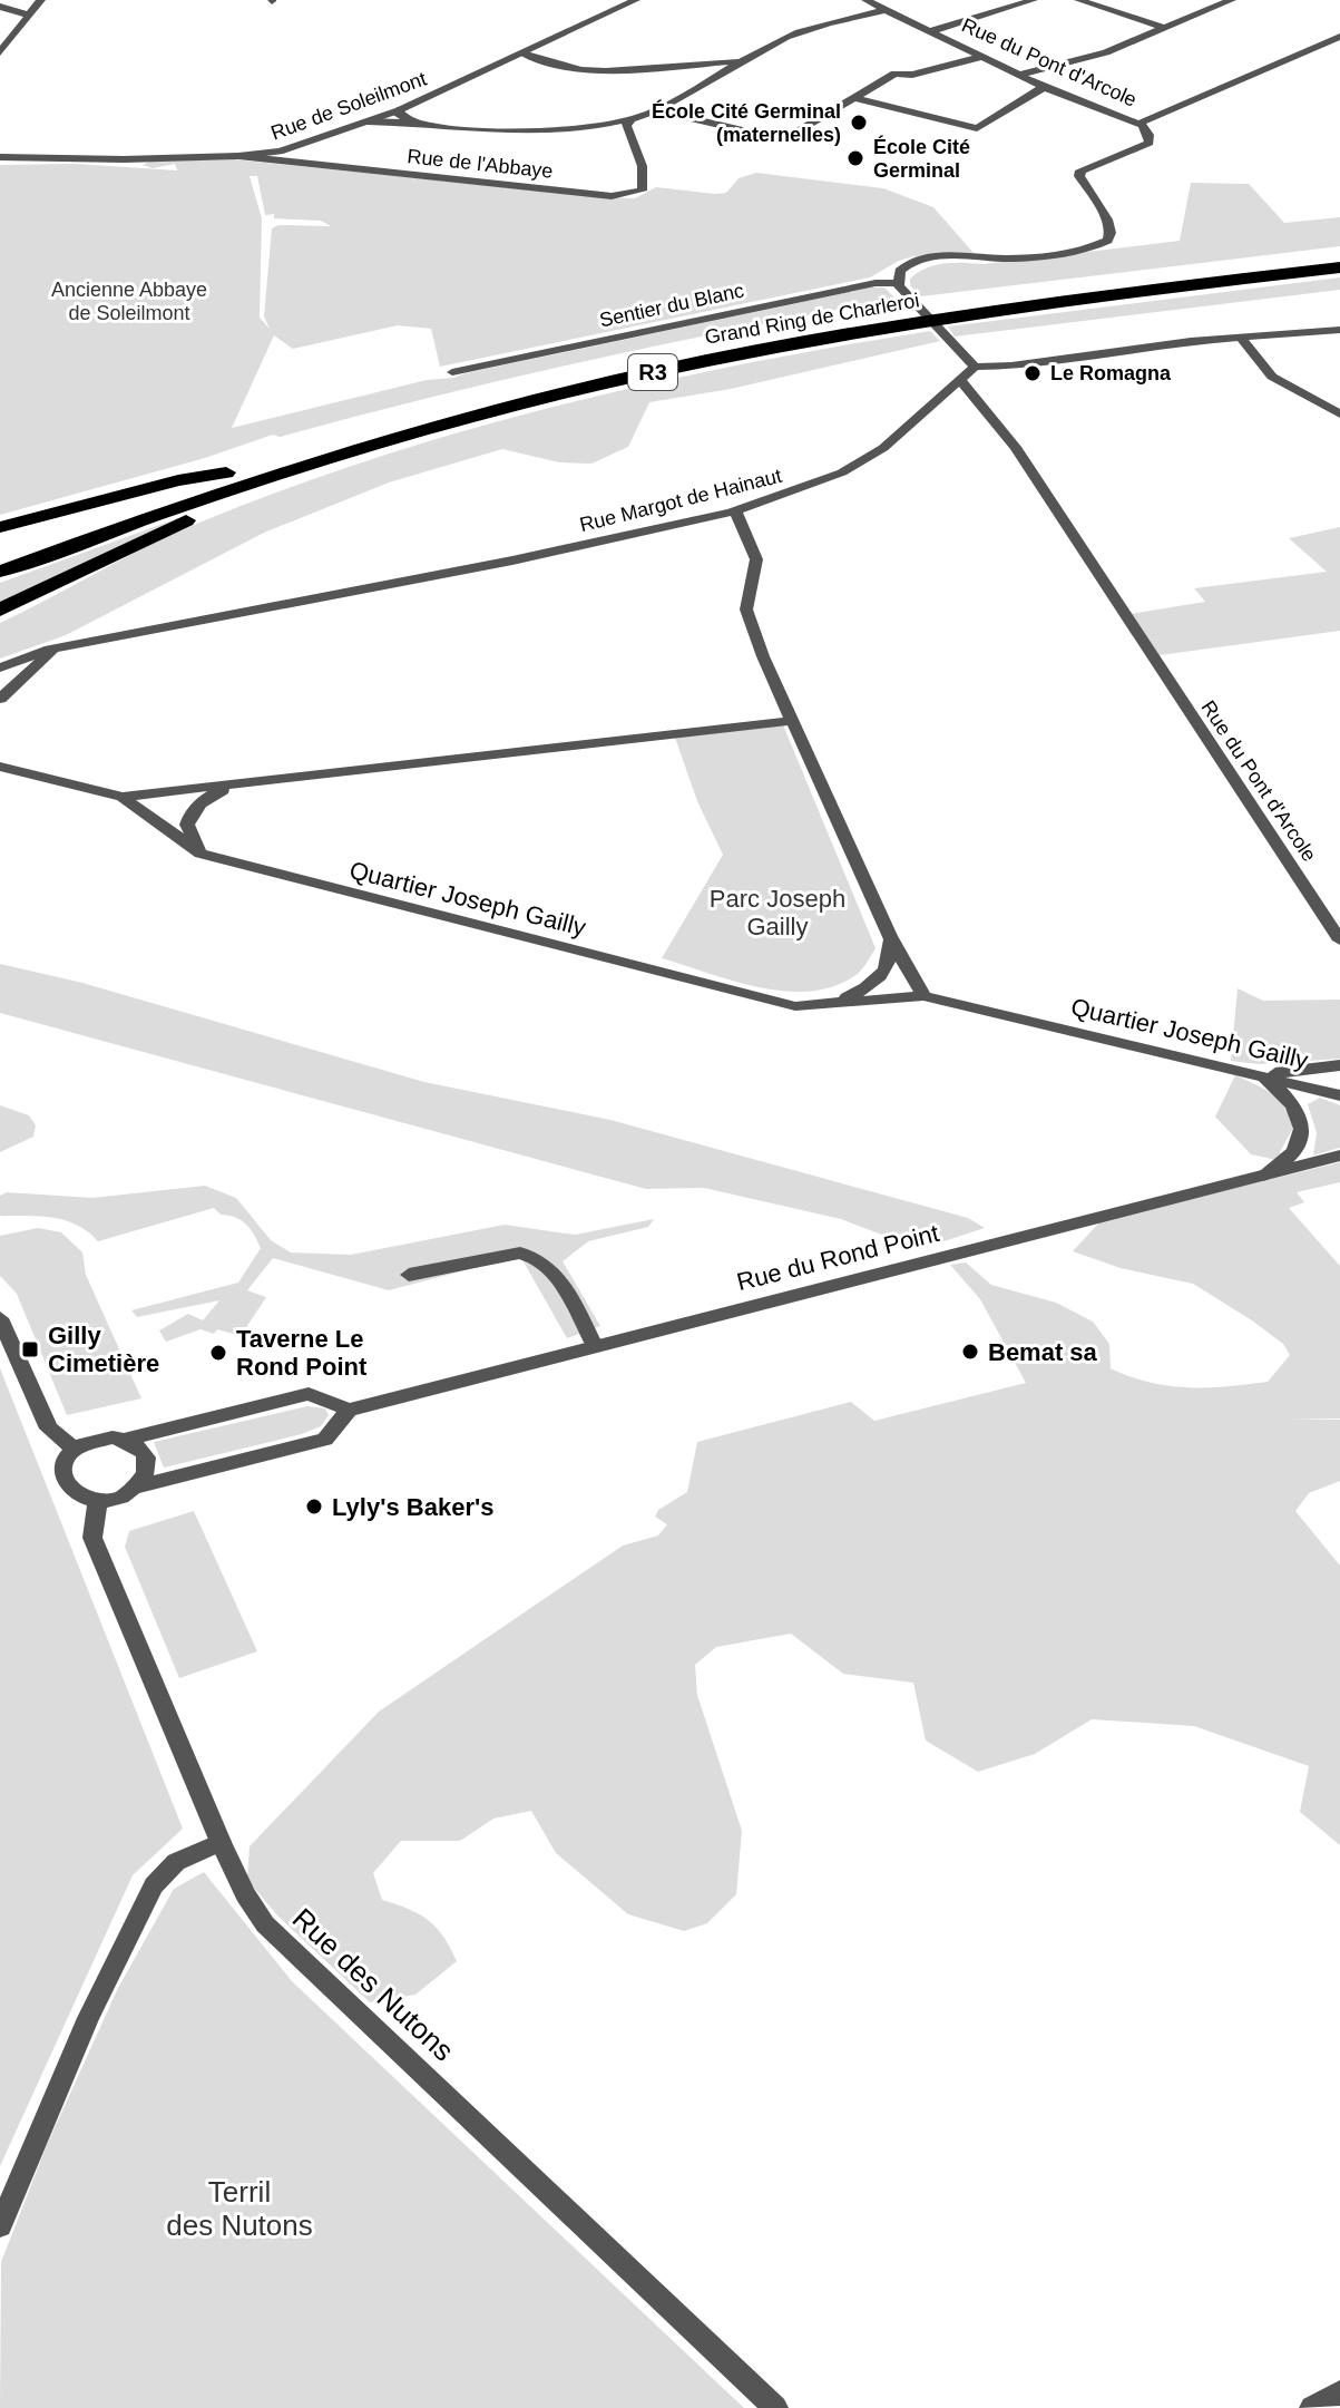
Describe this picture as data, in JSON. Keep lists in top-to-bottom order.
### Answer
{
  "streets": {
    "highway": ["Grand Ring de Charleroi", "R3"],
    "street": [
      "Rue du Pont d'Arcole",
      "Rue de Soleilmont",
      "Rue de l'Abbaye",
      "Sentier du Blanc",
      "Rue Margot de Hainaut",
      "Quartier Joseph Gailly",
      "Rue du Rond Point",
      "Rue des Nutons"
    ]
  },
  "crossings": [
    ["Rue du Pont d'Arcole", "Sentier du Blanc"],
    ["Rue du Pont d'Arcole", "Rue Margot de Hainaut"],
    ["Rue de Soleilmont", "Rue de l'Abbaye"]
  ],
  "parks": ["Ancienne Abbaye de Soleilmont", "Parc Joseph Gailly", "Terril des Nutons"],
  "places": {
    "other": [
      "École Cité Germinal (maternelles)",
      "École Cité Germinal",
      "Le Romagna",
      "Bemat sa",
      "Taverne Le Rond Point",
      "Lyly's Baker's"
    ],
    "transit": ["Gilly Cimetière"]
  }
}
